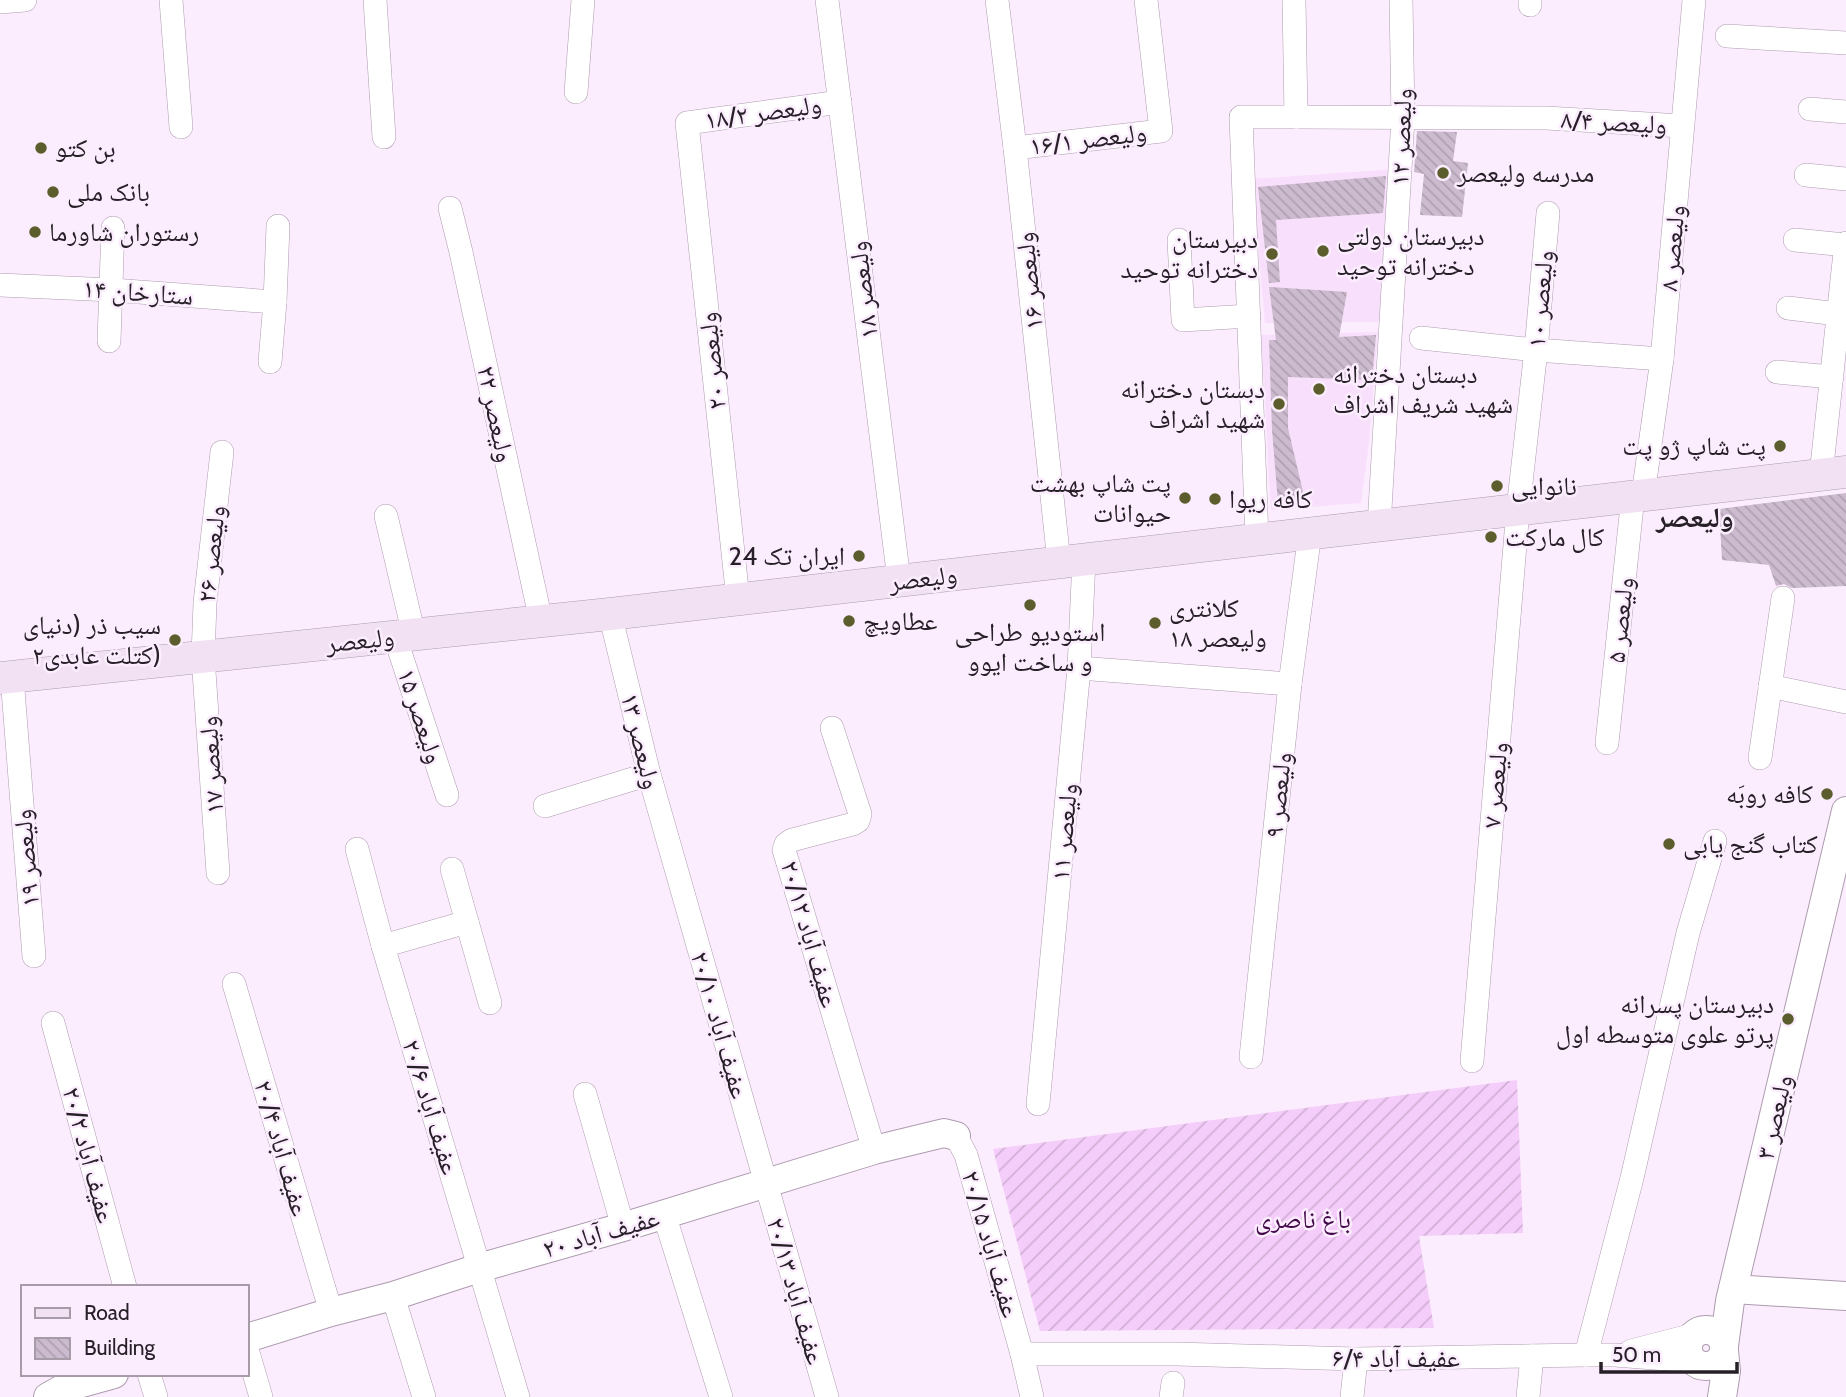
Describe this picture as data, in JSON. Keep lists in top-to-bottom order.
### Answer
{
  "streets": {
    "main road": ["ولیعصر"],
    "street": [
      "۱۸/۲ ولیعصر",
      "۸/۴ ولیعصر",
      "۱۲ ولیعصر",
      "۱۶/۱ ولیعصر",
      "۸ ولیعصر",
      "۱۶ ولیعصر",
      "۱۸ ولیعصر",
      "۱۴ ستارخان",
      "۱۰ ولیعصر",
      "۲۰ ولیعصر",
      "۲۲ ولیعصر",
      "۲۶ ولیعصر",
      "۵ ولیعصر",
      "۱۵ ولیعصر",
      "۱۳ ولیعصر",
      "۱۷ ولیعصر",
      "۷ ولیعصر",
      "۹ ولیعصر",
      "۱۱ ولیعصر",
      "۱۹ ولیعصر",
      "عفیف آباد ۲۰/۱۲",
      "عفیف آباد ۲۰/۱۰",
      "عفیف آباد ۲۰/۶",
      "۳ ولیعصر",
      "عفیف آباد ۲۰/۴",
      "عفیف آباد ۲۰/۲",
      "عفیف آباد ۲۰",
      "عفیف آباد ۲۰/۱۵",
      "عفیف آباد ۲۰/۱۳",
      "عفیف آباد ۶/۴"
    ]
  },
  "crossings": [
    ["۱۸/۲ ولیعصر", "۱۸ ولیعصر"],
    ["۱۸/۲ ولیعصر", "۲۰ ولیعصر"],
    ["۸/۴ ولیعصر", "۱۲ ولیعصر"],
    ["۸/۴ ولیعصر", "۸ ولیعصر"],
    ["۱۲ ولیعصر", "ولیعصر"],
    ["۱۶/۱ ولیعصر", "۱۶ ولیعصر"],
    ["۸ ولیعصر", "ولیعصر"],
    ["۸ ولیعصر", "۵ ولیعصر"],
    ["۱۶ ولیعصر", "ولیعصر"],
    ["۱۶ ولیعصر", "۱۱ ولیعصر"],
    ["۱۸ ولیعصر", "ولیعصر"],
    ["۱۰ ولیعصر", "ولیعصر"],
    ["۱۰ ولیعصر", "۷ ولیعصر"],
    ["۲۰ ولیعصر", "ولیعصر"],
    ["۲۲ ولیعصر", "ولیعصر"],
    ["۲۶ ولیعصر", "ولیعصر"],
    ["۲۶ ولیعصر", "۱۷ ولیعصر"],
    ["ولیعصر", "۵ ولیعصر"],
    ["ولیعصر", "۱۵ ولیعصر"],
    ["ولیعصر", "۱۳ ولیعصر"],
    ["ولیعصر", "۱۷ ولیعصر"],
    ["ولیعصر", "۷ ولیعصر"],
    ["ولیعصر", "۹ ولیعصر"],
    ["ولیعصر", "۱۱ ولیعصر"],
    ["ولیعصر", "۱۹ ولیعصر"],
    ["۱۳ ولیعصر", "عفیف آباد ۲۰/۱۰"],
    ["عفیف آباد ۲۰/۱۲", "عفیف آباد ۲۰"],
    ["عفیف آباد ۲۰/۱۰", "عفیف آباد ۲۰"],
    ["عفیف آباد ۲۰/۱۰", "عفیف آباد ۲۰/۱۳"],
    ["عفیف آباد ۲۰/۶", "عفیف آباد ۲۰"],
    ["عفیف آباد ۲۰/۴", "عفیف آباد ۲۰"],
    ["عفیف آباد ۲۰", "عفیف آباد ۲۰/۱۵"],
    ["عفیف آباد ۲۰", "عفیف آباد ۲۰/۱۳"],
    ["عفیف آباد ۲۰/۱۵", "عفیف آباد ۶/۴"]
  ],
  "districts": ["ولیعصر"],
  "parks": ["باغ ناصری"],
  "places": [
    "بن کتو",
    "مدرسه ولیعصر",
    "بانک ملی",
    "رستوران شاورما",
    "دبیرستان دولتی دخترانه توحید",
    "دبیرستان دخترانه توحید",
    "دبستان دخترانه شهید شریف اشراف",
    "دبستان دخترانه شهید اشراف",
    "پت شاپ ژو پت",
    "نانوایی",
    "پت شاپ بهشت حیوانات",
    "کافه ریوا",
    "کال مارکت",
    "ایران تک 24",
    "استودیو طراحی و ساخت ایوو",
    "عطاویچ",
    "کلانتری ۱۸ ولیعصر",
    "سیب ذر (دنیای کتلت عابدی۲)",
    "کافه روبَه",
    "کتاب گنج یابی",
    "دبیرستان پسرانه پرتو علوی متوسطه اول"
  ],
  "legend": ["Road", "Building"],
  "scale_bar": "50 m"
}
